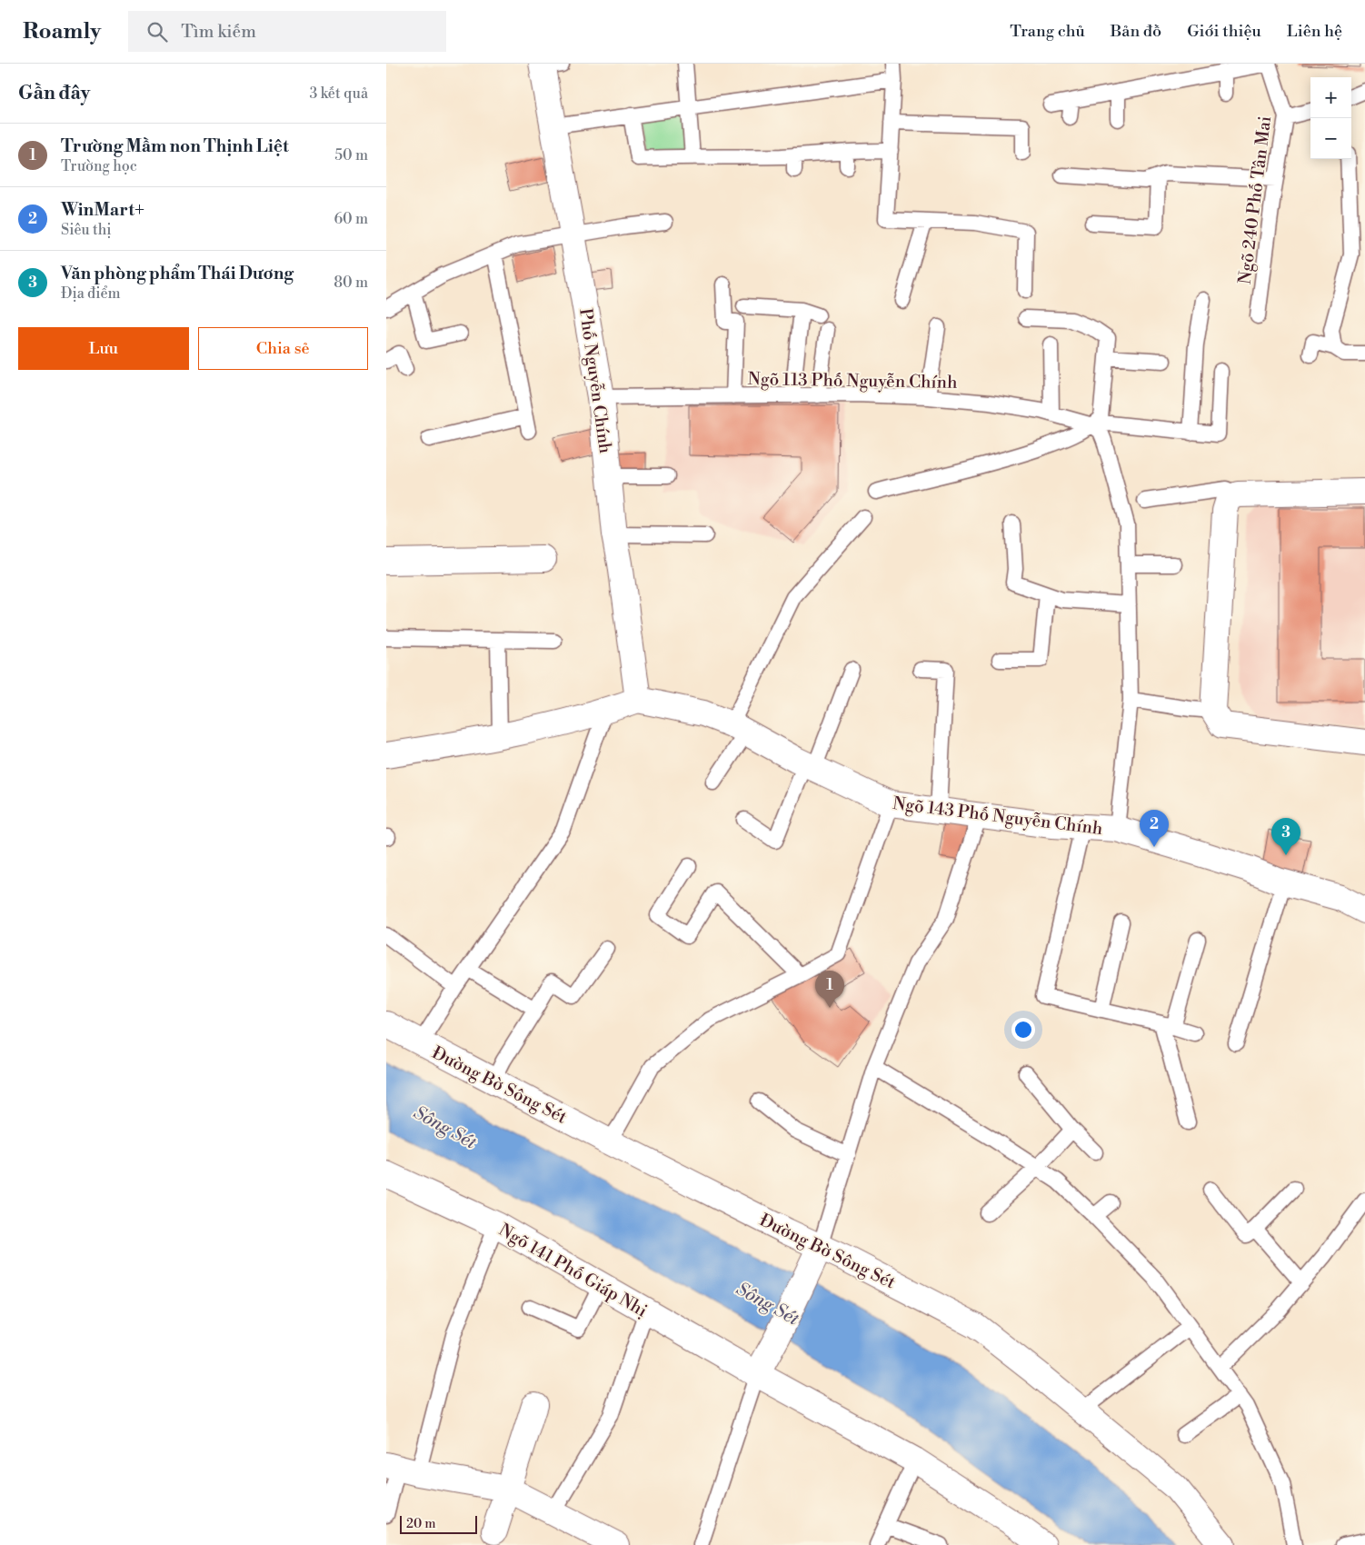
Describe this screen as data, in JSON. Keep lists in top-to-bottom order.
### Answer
{
  "streets": {
    "street": [
      "Phố Nguyễn Chính",
      "Ngõ 143 Phố Nguyễn Chính",
      "Đường Bờ Sông Sét",
      "Ngõ 141 Phố Giáp Nhị"
    ],
    "lane": ["Ngõ 240 Phố Tân Mai", "Ngõ 113 Phố Nguyễn Chính"]
  },
  "crossings": [
    ["Ngõ 113 Phố Nguyễn Chính", "Phố Nguyễn Chính"],
    ["Phố Nguyễn Chính", "Ngõ 143 Phố Nguyễn Chính"]
  ],
  "water": ["Sông Sét"],
  "scale_bar": "20 m",
  "page": {
    "header": "Roamly",
    "search": "Tìm kiếm",
    "nav": [
      "Trang chủ",
      "Bản đồ",
      "Giới thiệu",
      "Liên hệ"
    ],
    "heading": ["Gần đây", "3 kết quả"],
    "map_buttons": ["+", "−"],
    "list": [
      {
        "mark": "1",
        "name": "Trường Mầm non Thịnh Liệt",
        "note": "Trường học",
        "value": "50 m"
      },
      {
        "mark": "2",
        "name": "WinMart+",
        "note": "Siêu thị",
        "value": "60 m"
      },
      {
        "mark": "3",
        "name": "Văn phòng phẩm Thái Dương",
        "note": "Địa điểm",
        "value": "80 m"
      }
    ],
    "buttons": ["Lưu", "Chia sẻ"],
    "pins": ["2", "3", "1"],
    "scale": "20 m"
  }
}
